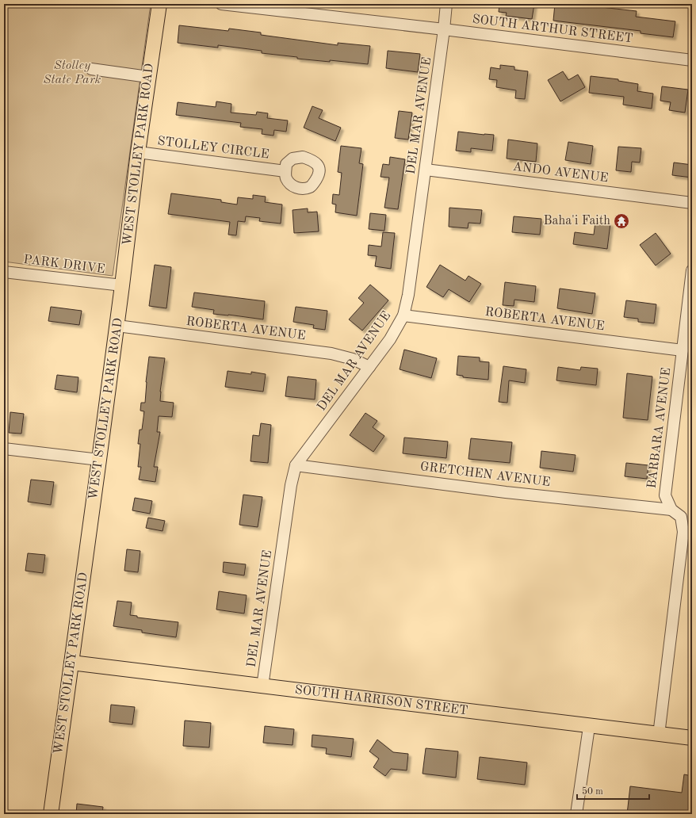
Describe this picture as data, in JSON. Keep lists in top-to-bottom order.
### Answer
{
  "streets": {
    "main road": ["WEST STOLLEY PARK ROAD", "SOUTH HARRISON STREET"],
    "street": [
      "SOUTH ARTHUR STREET",
      "DEL MAR AVENUE",
      "STOLLEY CIRCLE",
      "ANDO AVENUE",
      "PARK DRIVE",
      "ROBERTA AVENUE",
      "BARBARA AVENUE",
      "GRETCHEN AVENUE"
    ]
  },
  "crossings": [
    ["SOUTH ARTHUR STREET", "DEL MAR AVENUE"],
    ["DEL MAR AVENUE", "ANDO AVENUE"],
    ["DEL MAR AVENUE", "ROBERTA AVENUE"],
    ["DEL MAR AVENUE", "GRETCHEN AVENUE"],
    ["DEL MAR AVENUE", "SOUTH HARRISON STREET"],
    ["STOLLEY CIRCLE", "WEST STOLLEY PARK ROAD"],
    ["WEST STOLLEY PARK ROAD", "PARK DRIVE"],
    ["WEST STOLLEY PARK ROAD", "ROBERTA AVENUE"],
    ["WEST STOLLEY PARK ROAD", "SOUTH HARRISON STREET"],
    ["ROBERTA AVENUE", "BARBARA AVENUE"],
    ["BARBARA AVENUE", "GRETCHEN AVENUE"],
    ["BARBARA AVENUE", "SOUTH HARRISON STREET"]
  ],
  "parks": ["Stolley State Park"],
  "places": {
    "temple": ["Baha'i Faith"]
  },
  "scale_bar": "50 m"
}
